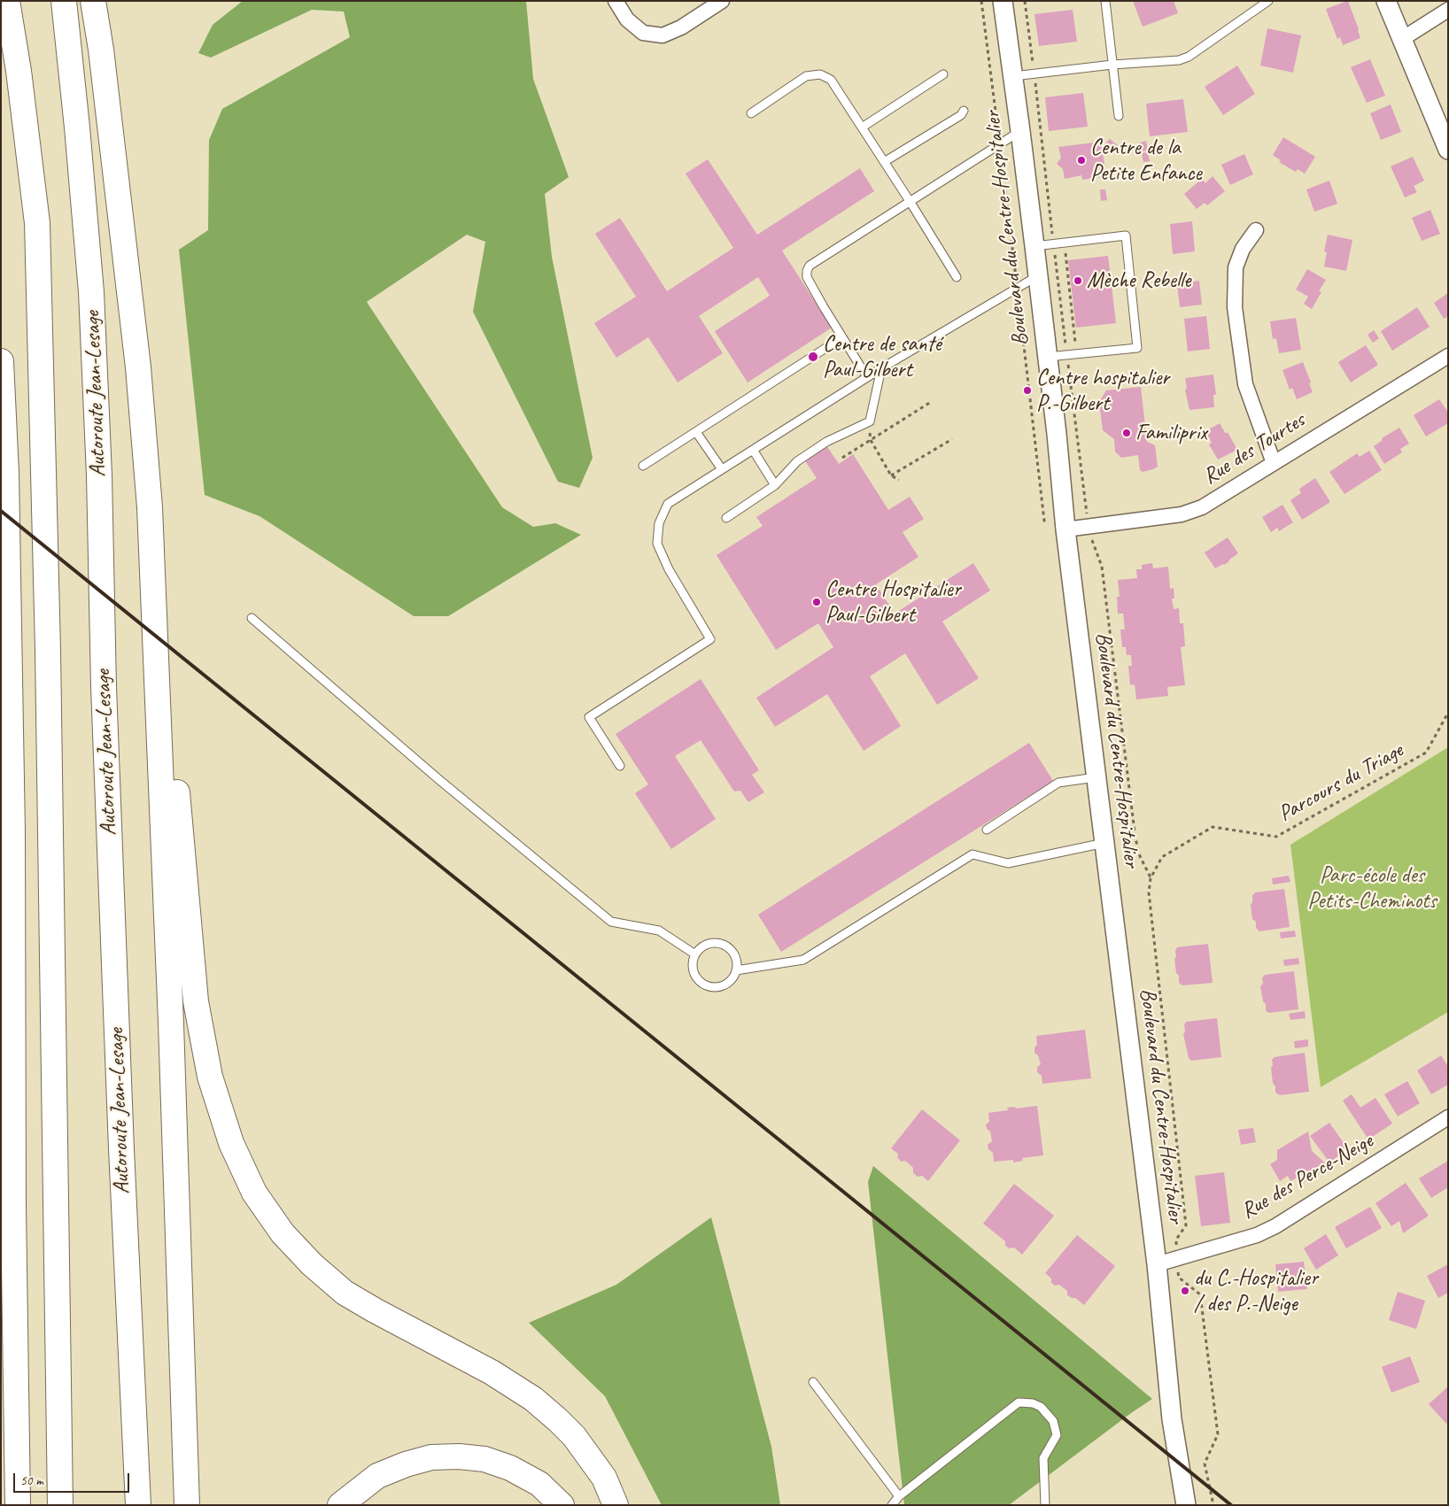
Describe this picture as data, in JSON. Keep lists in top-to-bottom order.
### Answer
{
  "streets": {
    "highway": ["Autoroute Jean-Lesage"],
    "street": ["Boulevard du Centre-Hospitalier", "Rue des Tourtes", "Rue des Perce-Neige"],
    "path": ["Parcours du Triage"]
  },
  "crossings": [
    ["Boulevard du Centre-Hospitalier", "Rue des Tourtes"],
    ["Boulevard du Centre-Hospitalier", "Rue des Perce-Neige"],
    ["Parcours du Triage", "Rue des Perce-Neige"]
  ],
  "parks": ["Parc-école des Petits-Cheminots"],
  "places": [
    "Centre de la Petite Enfance",
    "Mèche Rebelle",
    "Centre de santé Paul-Gilbert",
    "Centre hospitalier P.-Gilbert",
    "Familiprix",
    "Centre Hospitalier Paul-Gilbert",
    "du C.-Hospitalier / des P.-Neige"
  ],
  "scale_bar": "50 m"
}
